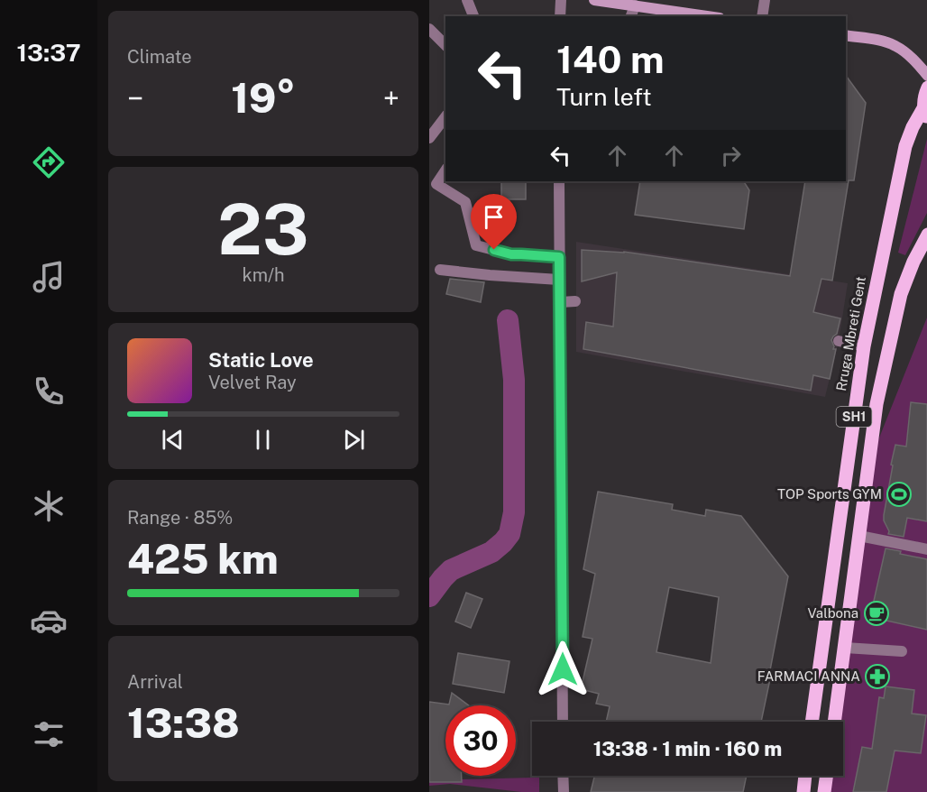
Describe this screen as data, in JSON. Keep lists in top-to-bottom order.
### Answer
{
  "streets": {
    "main road": ["Rruga Mbreti Gent", "SH1"]
  },
  "places": {
    "sports": ["TOP Sports GYM"],
    "cafe": ["Valbona"],
    "pharmacy": ["FARMACI ANNA"]
  },
  "page": {
    "tabs": "13:37",
    "tile": [
      "Climate",
      ["23", "km/h"],
      ["Range · 85%", "425 km"],
      ["Arrival", "13:38"]
    ],
    "turn": ["140 m", "Turn left"],
    "heat": ["−", "19°", "+"],
    "song": ["Static Love", "Velvet Ray"],
    "limit": "30",
    "trip": "13:38 · 1 min · 160 m"
  }
}
